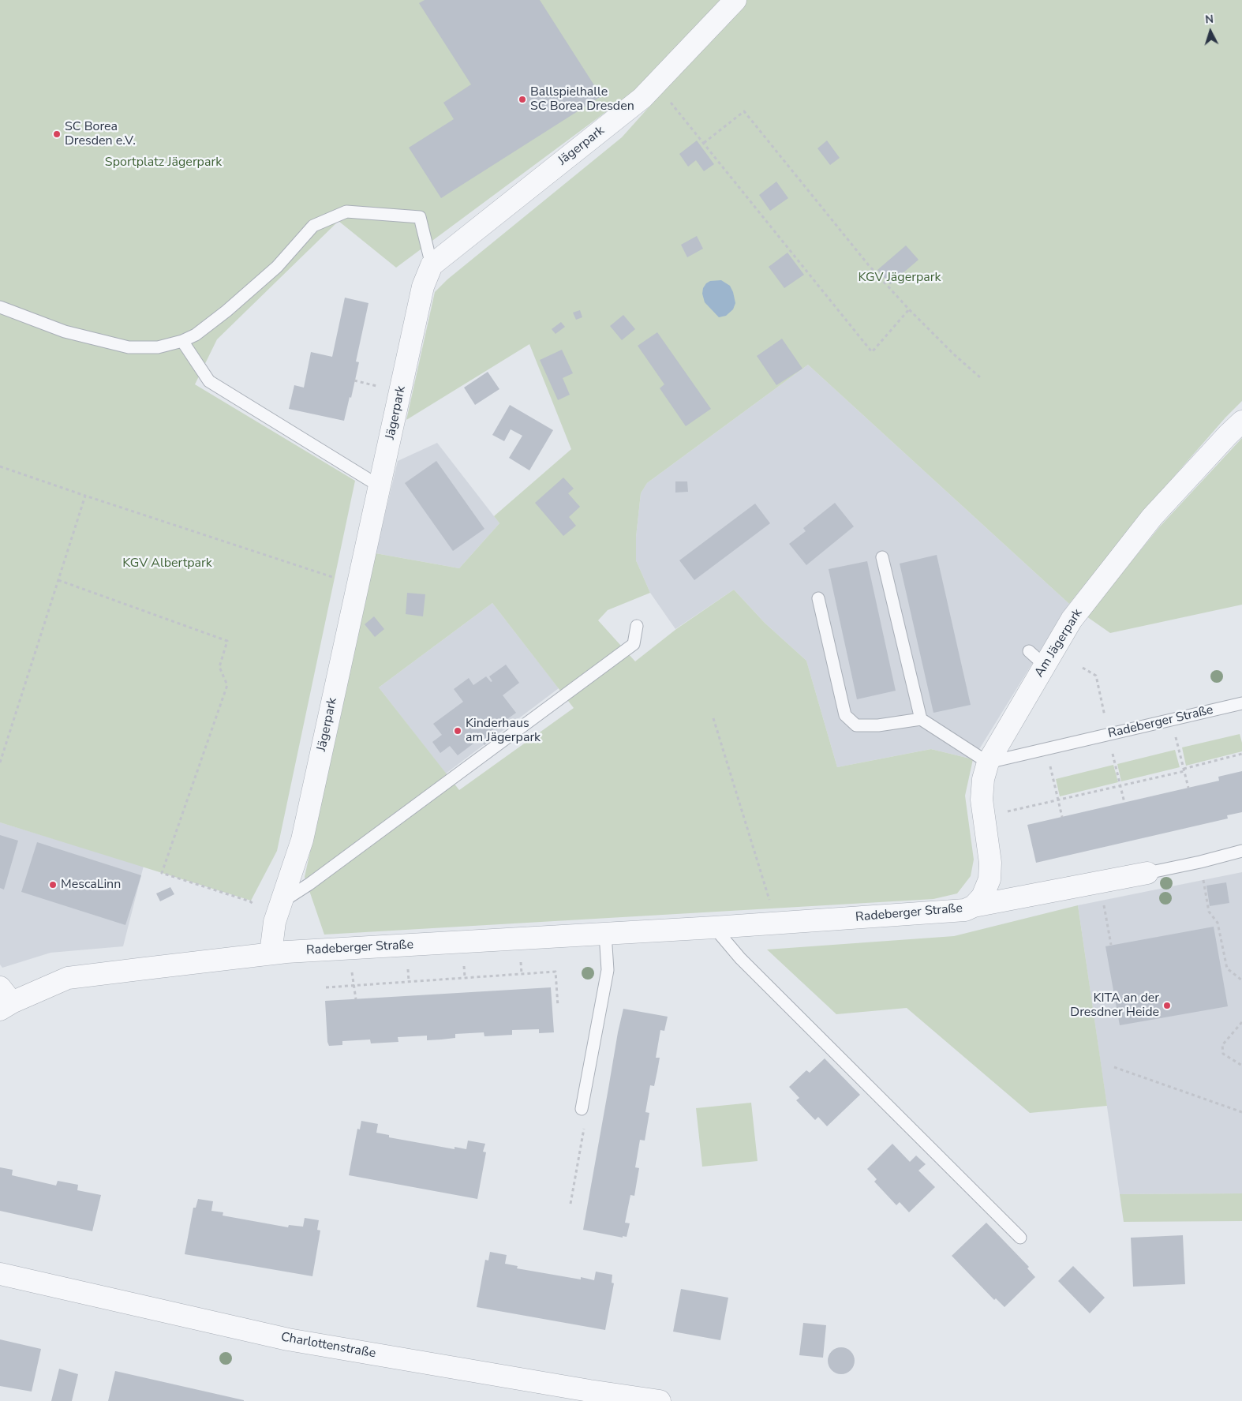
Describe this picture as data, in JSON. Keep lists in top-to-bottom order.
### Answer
{
  "streets": {
    "street": [
      "Jägerpark",
      "Am Jägerpark",
      "Radeberger Straße",
      "Charlottenstraße"
    ]
  },
  "crossings": [
    ["Jägerpark", "Radeberger Straße"],
    ["Am Jägerpark", "Radeberger Straße"]
  ],
  "parks": ["Sportplatz Jägerpark", "KGV Jägerpark", "KGV Albertpark"],
  "places": [
    "Ballspielhalle SC Borea Dresden",
    "SC Borea Dresden e.V.",
    "Kinderhaus am Jägerpark",
    "MescaLinn",
    "KITA an der Dresdner Heide"
  ],
  "north": "top"
}
